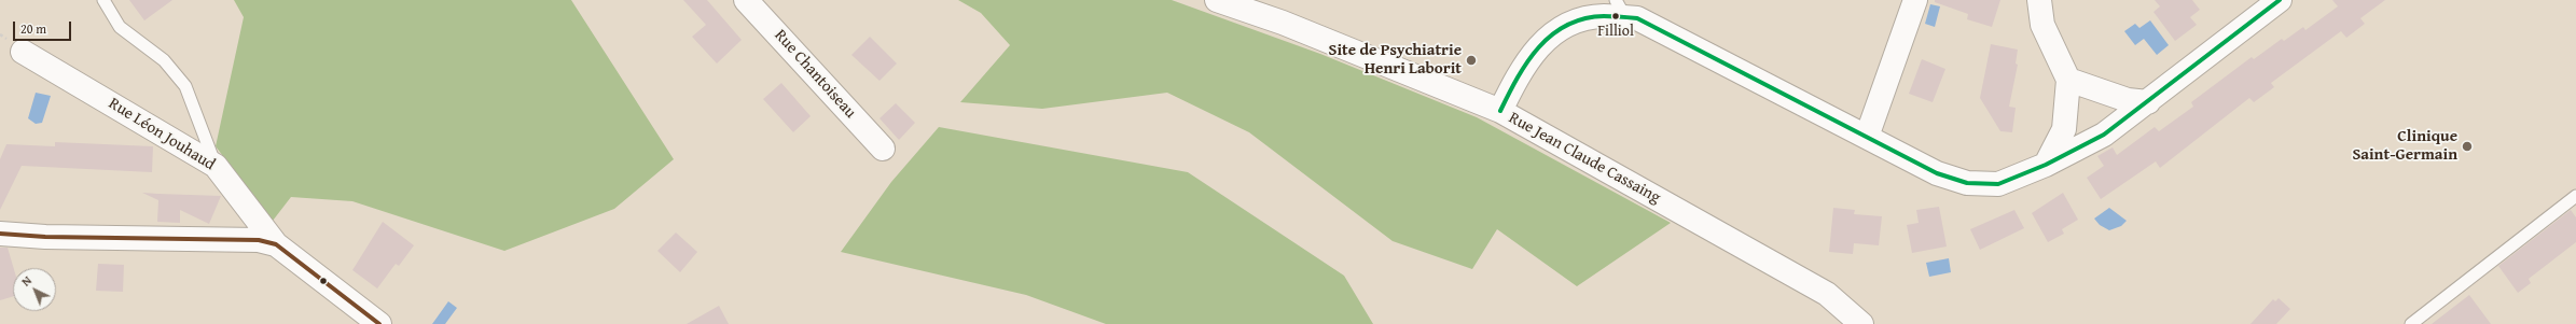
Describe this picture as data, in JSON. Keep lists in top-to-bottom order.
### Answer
{
  "streets": {
    "street": ["Rue Chantoiseau", "Rue Léon Jouhaud", "Rue Jean Claude Cassaing"]
  },
  "places": ["Filliol", "Site de Psychiatrie Henri Laborit", "Clinique Saint-Germain"],
  "scale_bar": "20 m",
  "north": "top left"
}
